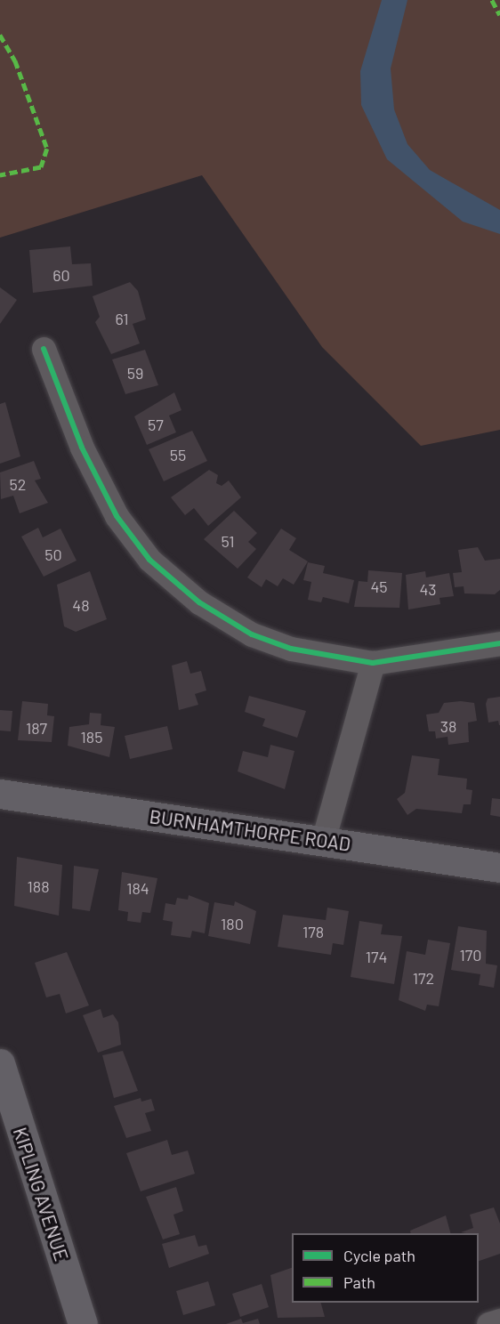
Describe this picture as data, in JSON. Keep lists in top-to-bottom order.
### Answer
{
  "streets": {
    "main road": ["BURNHAMTHORPE ROAD", "KIPLING AVENUE"]
  },
  "house_numbers": [
    "60",
    "61",
    "59",
    "57",
    "55",
    "52",
    "51",
    "50",
    "45",
    "43",
    "48",
    "38",
    "187",
    "185",
    "188",
    "184",
    "180",
    "178",
    "170",
    "174",
    "172"
  ],
  "legend": ["Cycle path", "Path"]
}
